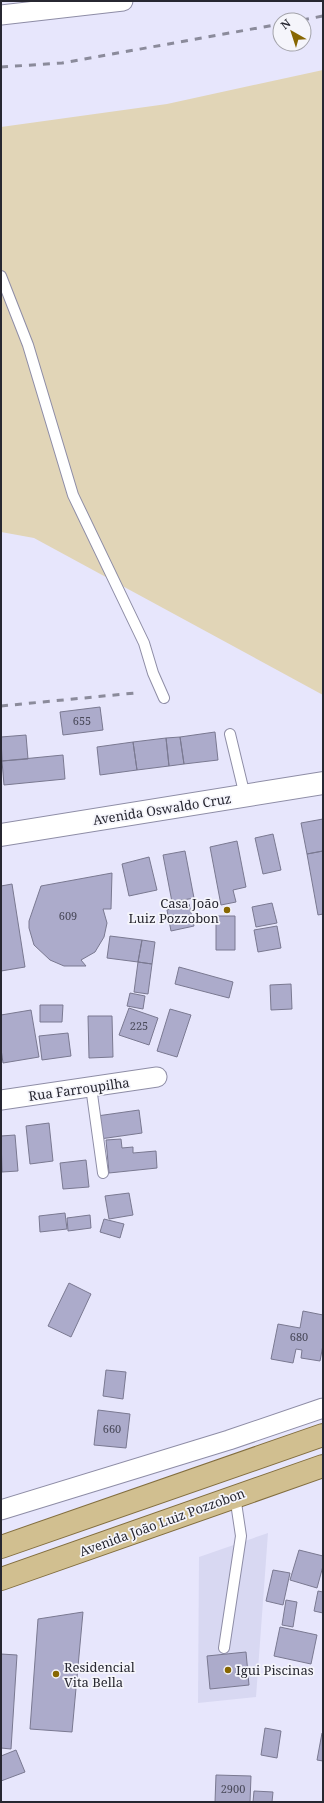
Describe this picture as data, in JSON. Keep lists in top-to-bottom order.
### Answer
{
  "streets": {
    "main road": ["Avenida João Luiz Pozzobon"],
    "street": ["Avenida Oswaldo Cruz", "Rua Farroupilha"]
  },
  "places": ["Casa João Luiz Pozzobon", "Igui Piscinas", "Residencial Vita Bella"],
  "house_numbers": [
    "655",
    "609",
    "225",
    "680",
    "660",
    "2900"
  ],
  "north": "top left"
}
